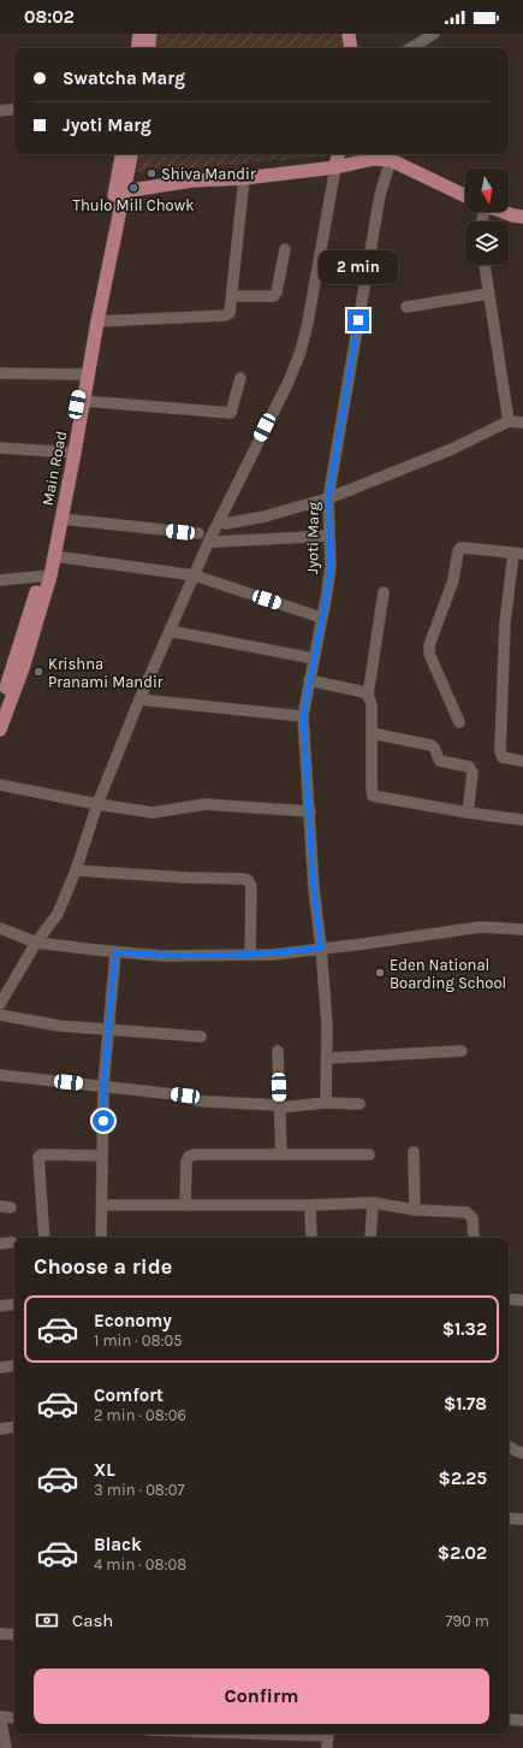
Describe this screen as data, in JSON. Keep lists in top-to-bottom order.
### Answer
{
  "streets": {
    "main road": ["Main Road"],
    "street": ["Jyoti Marg"]
  },
  "places": [
    "Shiva Mandir",
    "Thulo Mill Chowk",
    "Krishna Pranami Mandir",
    "Eden National Boarding School"
  ],
  "north": "bottom",
  "page": {
    "status": "08:02",
    "banner": ["Swatcha Marg", "Jyoti Marg"],
    "bubble": "2 min",
    "heading": "Choose a ride",
    "list": [
      {
        "name": "Economy",
        "note": "1 min · 08:05",
        "value": "$1.32"
      },
      {
        "name": "Comfort",
        "note": "2 min · 08:06",
        "value": "$1.78"
      },
      {
        "name": "XL",
        "note": "3 min · 08:07",
        "value": "$2.25"
      },
      {
        "name": "Black",
        "note": "4 min · 08:08",
        "value": "$2.02"
      }
    ],
    "pay": ["Cash", "790 m"],
    "buttons": "Confirm"
  }
}
